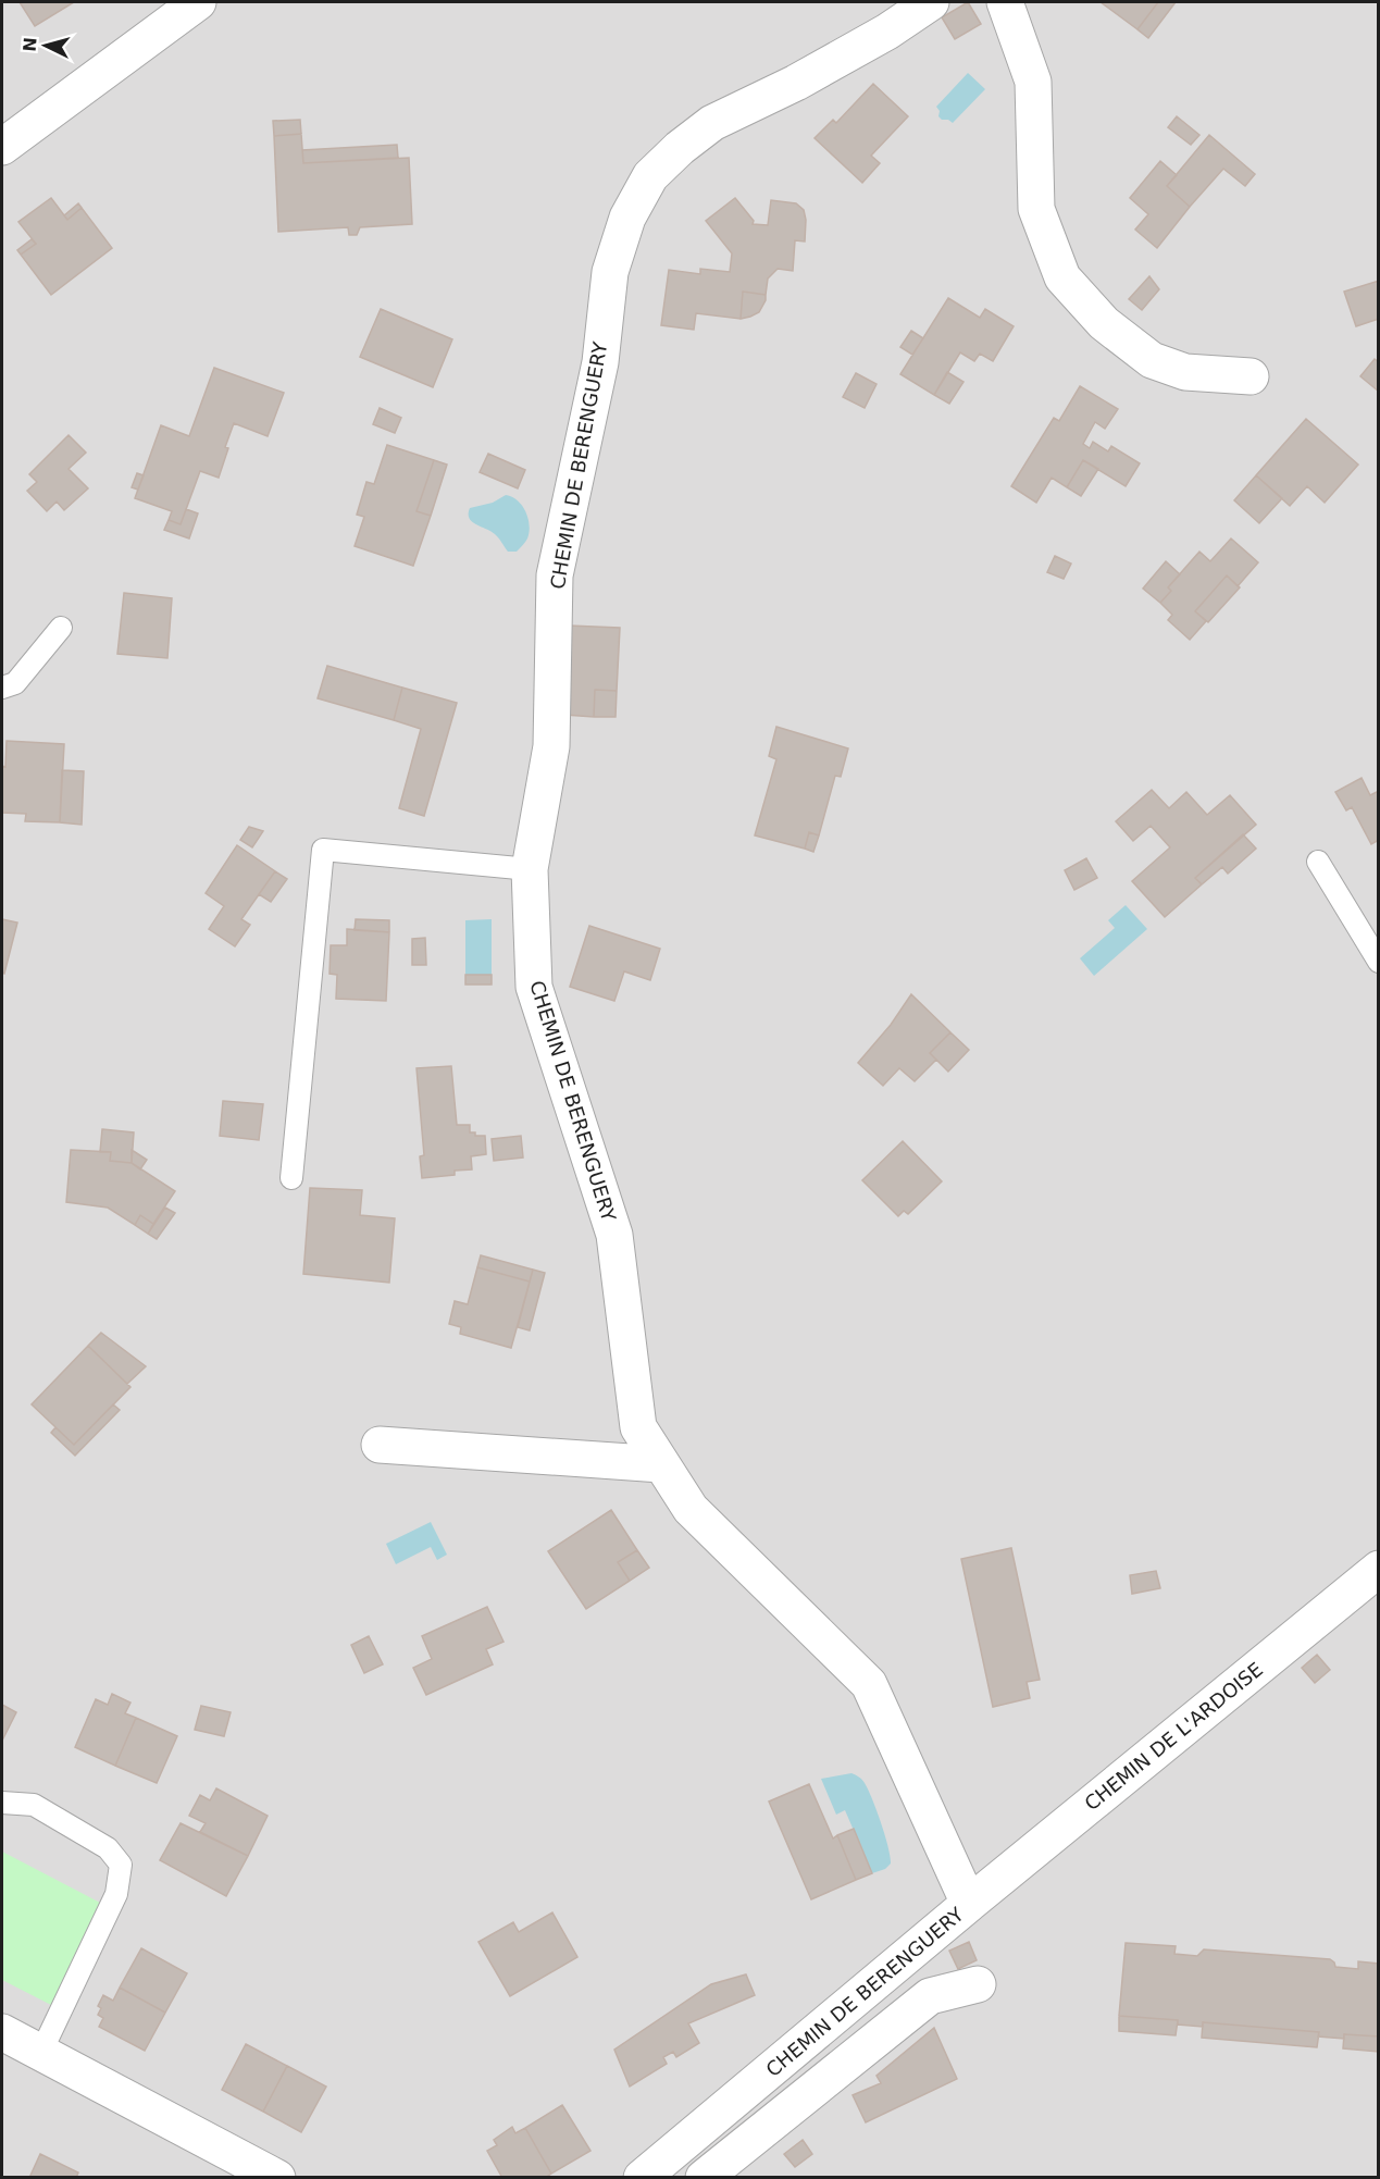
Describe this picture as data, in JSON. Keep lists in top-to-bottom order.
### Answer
{
  "streets": {
    "street": ["CHEMIN DE BERENGUERY", "CHEMIN DE L'ARDOISE"]
  },
  "crossings": [
    ["CHEMIN DE BERENGUERY", "CHEMIN DE L'ARDOISE"]
  ],
  "north": "left"
}
